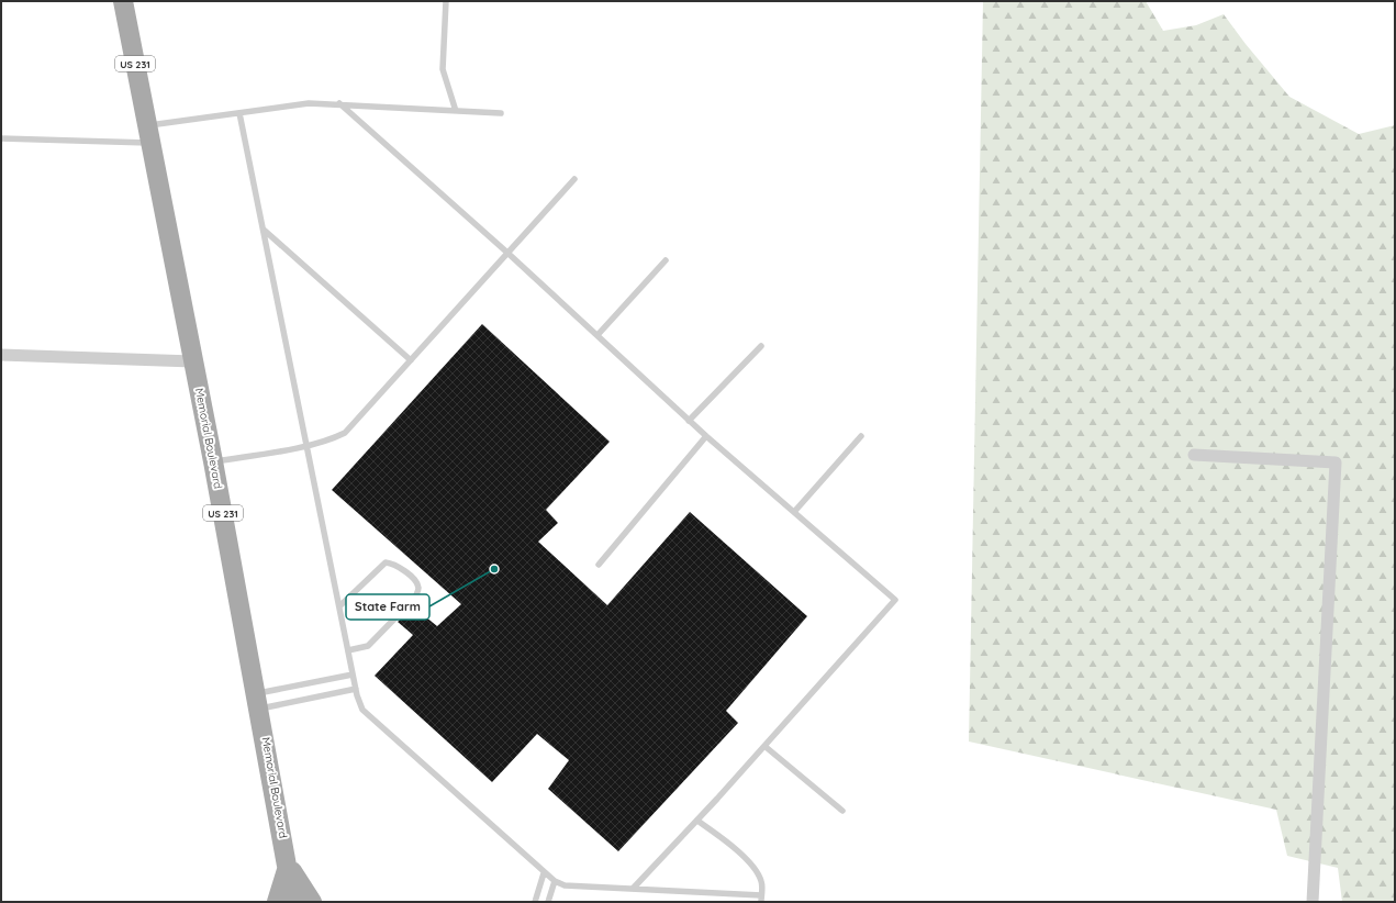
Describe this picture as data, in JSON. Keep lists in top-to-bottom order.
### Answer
{
  "streets": {
    "main road": ["US 231", "Memorial Boulevard"]
  },
  "places": ["State Farm"]
}
